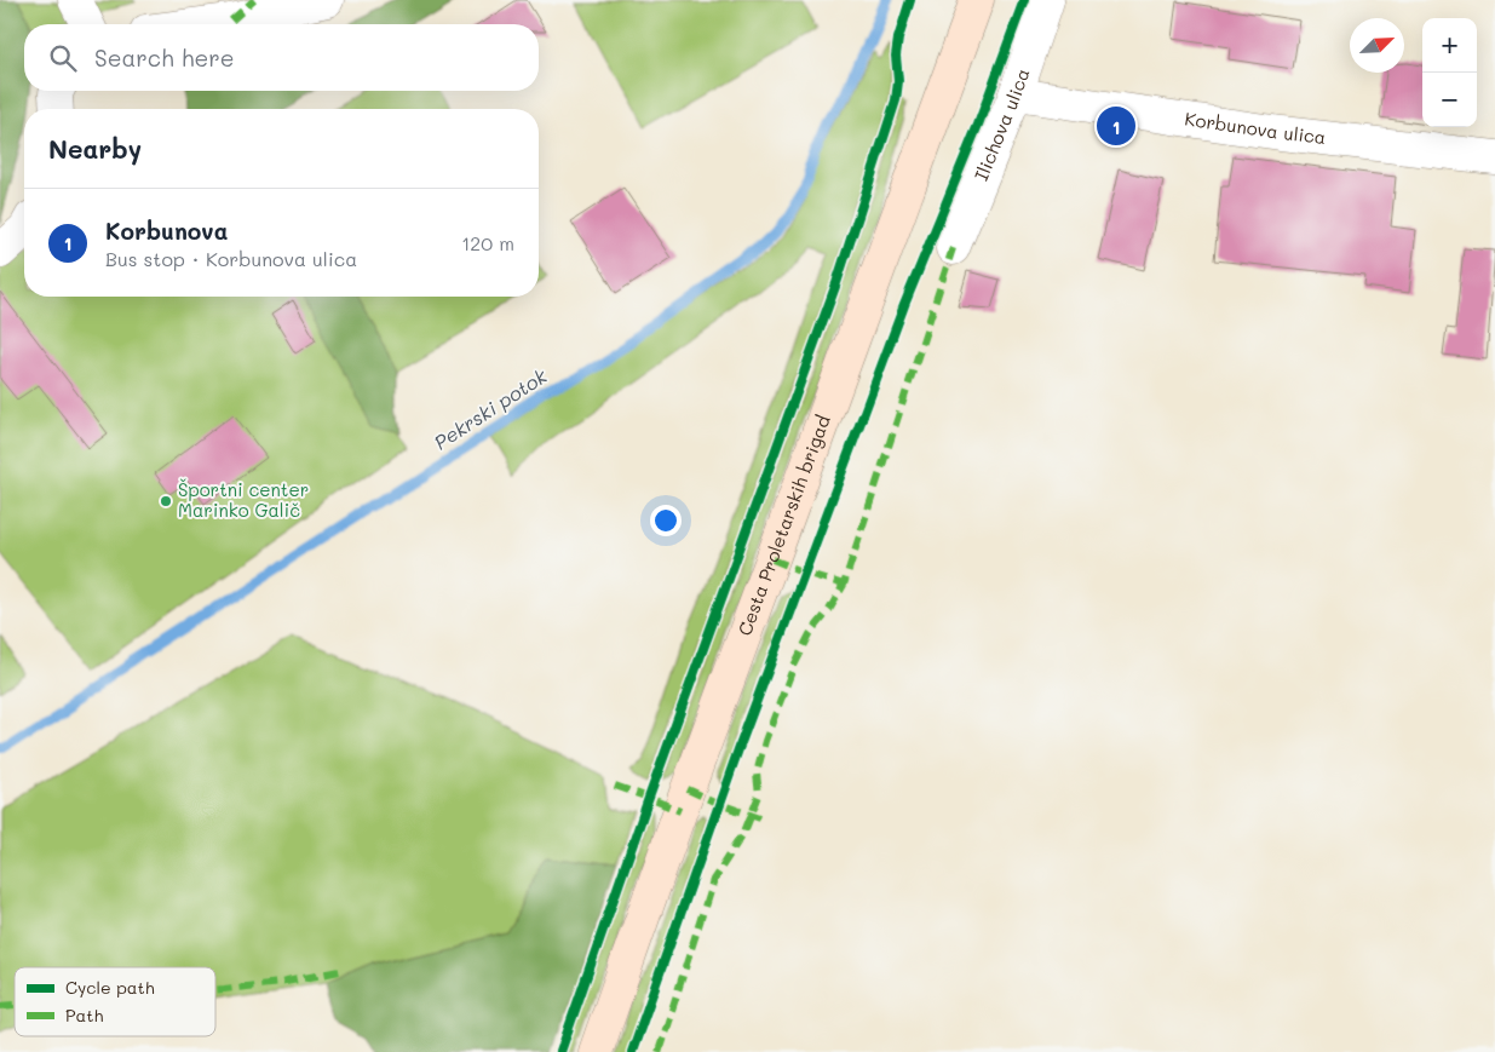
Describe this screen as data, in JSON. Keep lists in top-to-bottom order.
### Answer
{
  "streets": {
    "main road": ["Cesta Proletarskih brigad"],
    "street": ["Ilichova ulica", "Korbunova ulica"]
  },
  "crossings": [
    ["Ilichova ulica", "Korbunova ulica"]
  ],
  "water": ["Pekrski potok"],
  "places": ["Športni center Marinko Galič"],
  "legend": ["Cycle path", "Path"],
  "north": "top right",
  "page": {
    "map_buttons": ["+", "−"],
    "search": "Search here",
    "pins": "1",
    "heading": "Nearby",
    "list": [
      {
        "mark": "1",
        "name": "Korbunova",
        "note": "Bus stop · Korbunova ulica",
        "value": "120 m"
      }
    ]
  }
}
